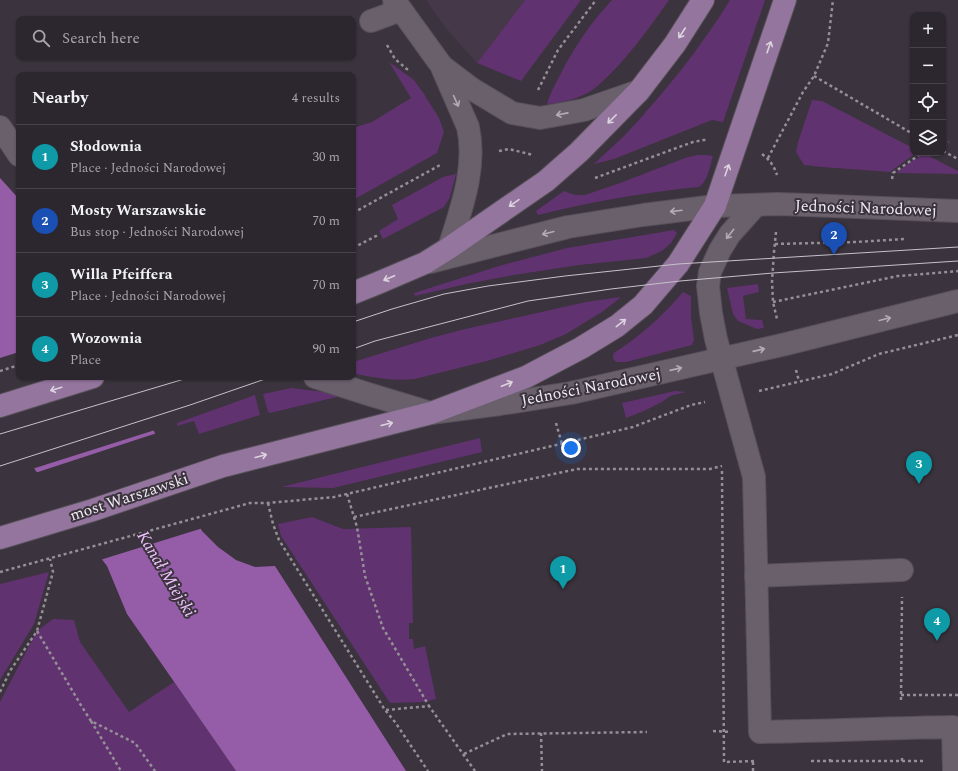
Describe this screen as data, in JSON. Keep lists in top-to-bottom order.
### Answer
{
  "streets": {
    "main road": ["Jedności Narodowej", "most Warszawski"]
  },
  "crossings": [
    ["Jedności Narodowej", "most Warszawski"]
  ],
  "water": ["Kanał Miejski"],
  "page": {
    "map_buttons": ["+", "−"],
    "search": "Search here",
    "heading": ["Nearby", "4 results"],
    "list": [
      {
        "mark": "1",
        "name": "Słodownia",
        "note": "Place · Jedności Narodowej",
        "value": "30 m"
      },
      {
        "mark": "2",
        "name": "Mosty Warszawskie",
        "note": "Bus stop · Jedności Narodowej",
        "value": "70 m"
      },
      {
        "mark": "3",
        "name": "Willa Pfeiffera",
        "note": "Place · Jedności Narodowej",
        "value": "70 m"
      },
      {
        "mark": "4",
        "name": "Wozownia",
        "note": "Place",
        "value": "90 m"
      }
    ],
    "pins": [
      "2",
      "3",
      "1",
      "4"
    ]
  }
}
